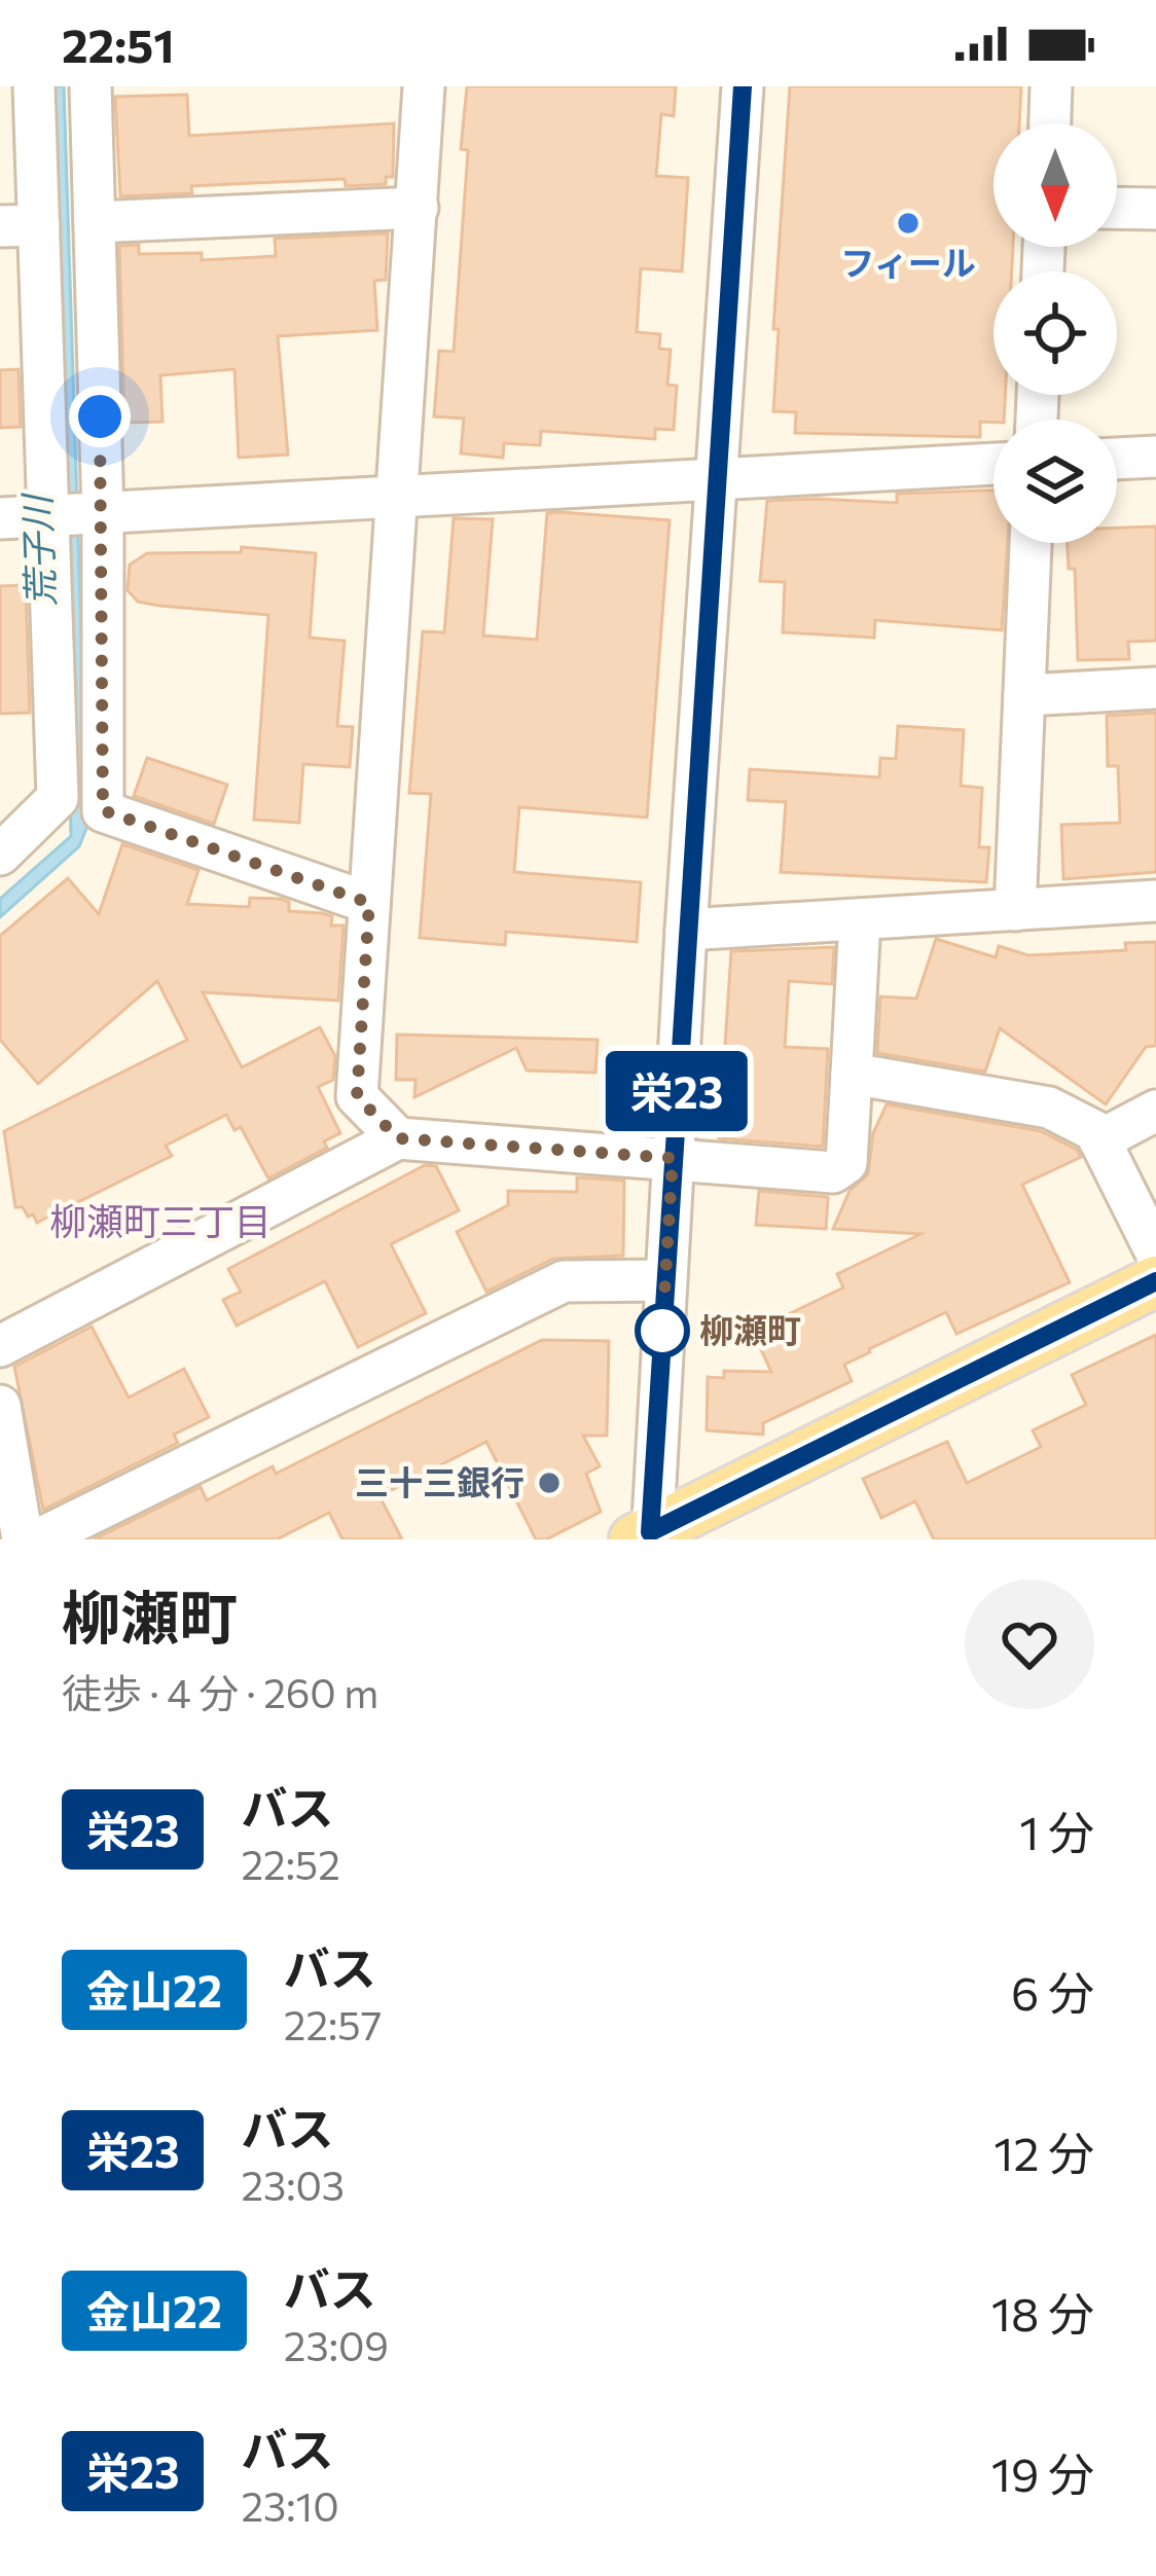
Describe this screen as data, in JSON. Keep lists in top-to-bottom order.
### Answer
{
  "districts": ["柳瀬町三丁目"],
  "water": ["荒子川"],
  "places": ["フィール", "柳瀬町", "三十三銀行"],
  "lines": ["bus line 栄23"],
  "north": "bottom",
  "page": {
    "status": "22:51",
    "on_map": "栄23",
    "heading": ["柳瀬町", "徒歩 · 4 分 · 260 m"],
    "list": [
      {
        "mark": "栄23",
        "name": "バス",
        "note": "22:52",
        "value": "1 分"
      },
      {
        "mark": "金山22",
        "name": "バス",
        "note": "22:57",
        "value": "6 分"
      },
      {
        "mark": "栄23",
        "name": "バス",
        "note": "23:03",
        "value": "12 分"
      },
      {
        "mark": "金山22",
        "name": "バス",
        "note": "23:09",
        "value": "18 分"
      },
      {
        "mark": "栄23",
        "name": "バス",
        "note": "23:10",
        "value": "19 分"
      }
    ]
  }
}
